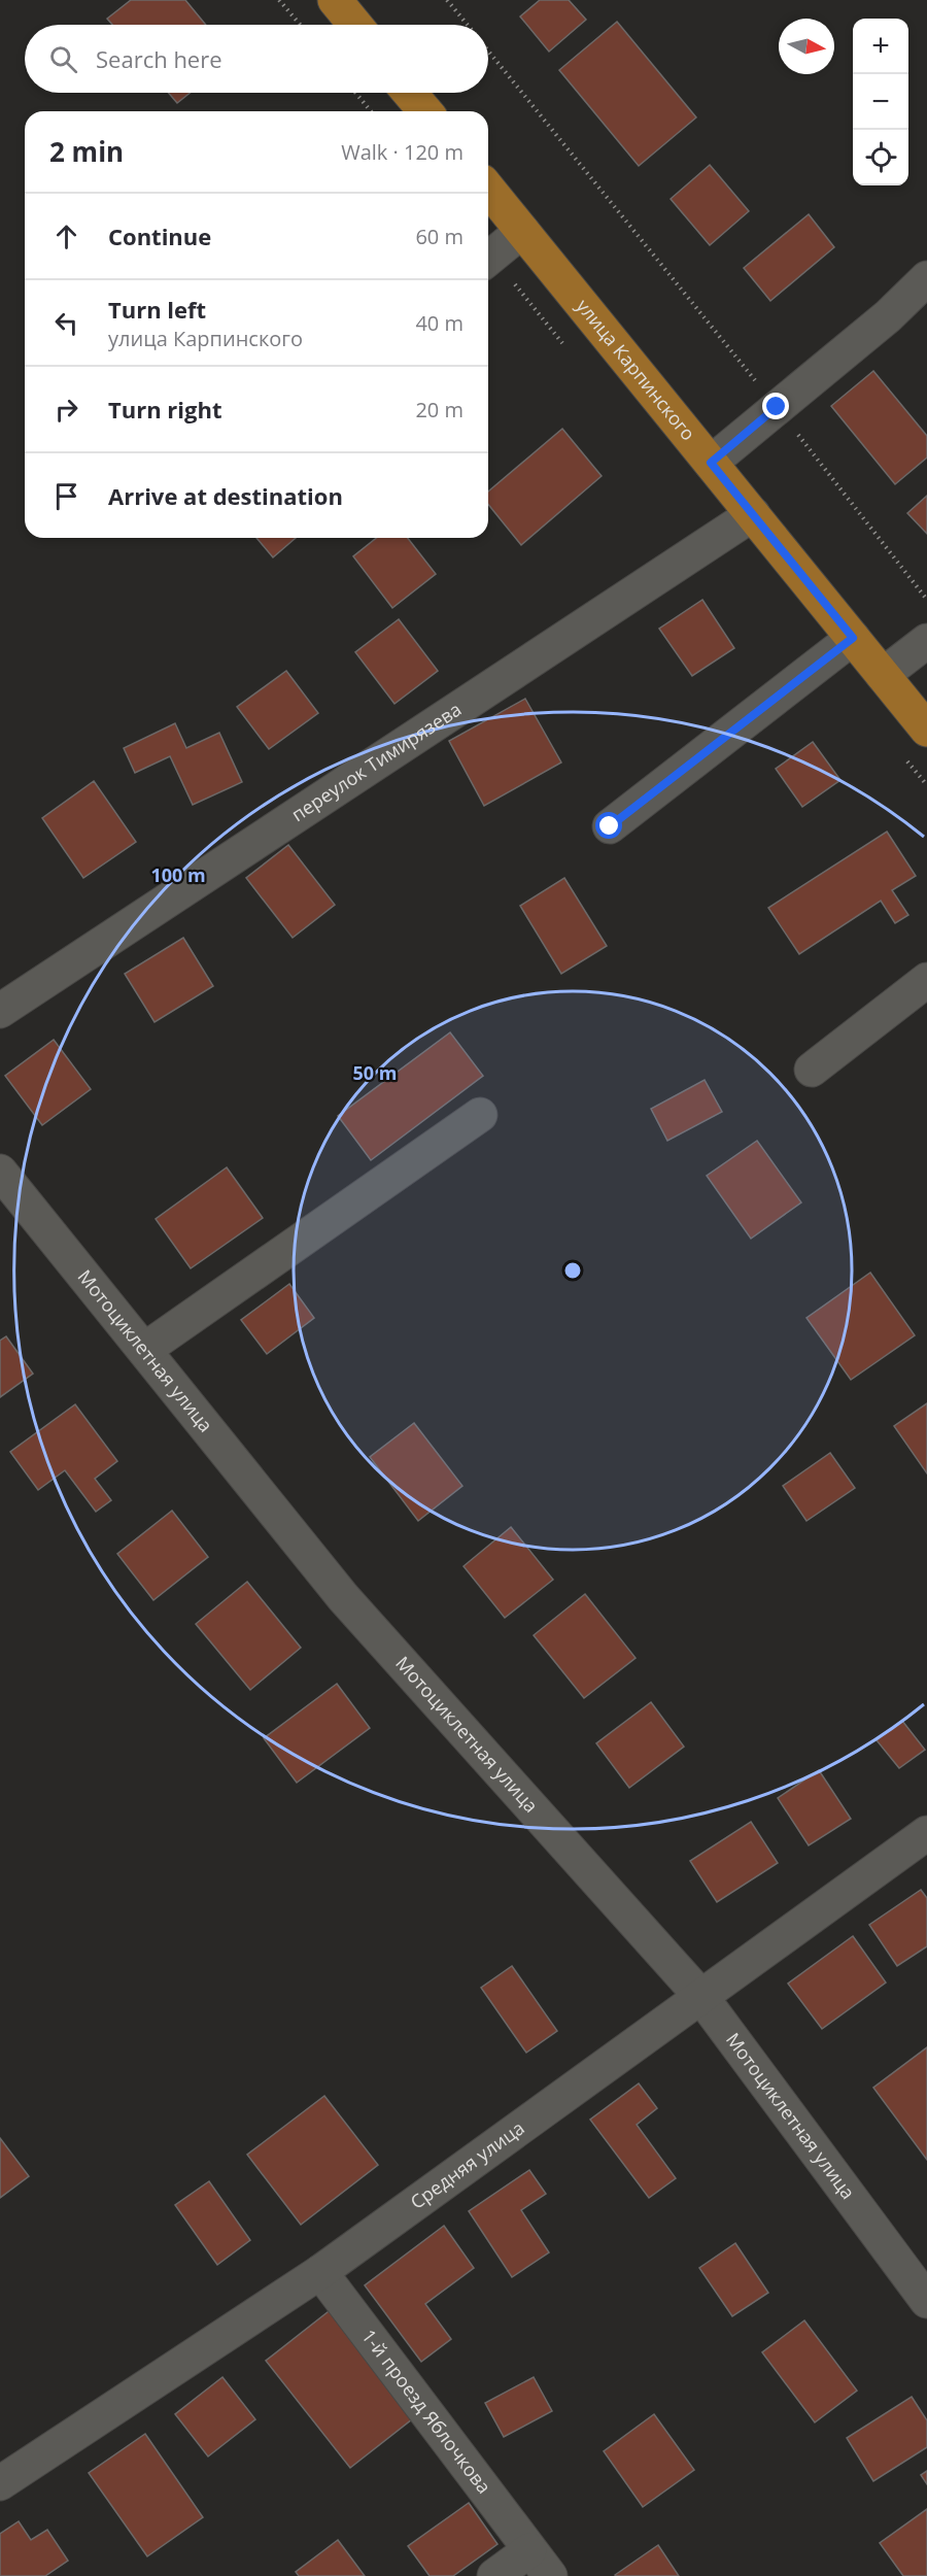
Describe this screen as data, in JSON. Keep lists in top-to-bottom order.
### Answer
{
  "streets": {
    "main road": ["улица Карпинского"],
    "street": [
      "переулок Тимирязева",
      "Мотоциклетная улица",
      "Средняя улица",
      "1-й проезд Яблочкова"
    ]
  },
  "crossings": [
    ["улица Карпинского", "переулок Тимирязева"],
    ["Мотоциклетная улица", "Средняя улица"],
    ["Средняя улица", "1-й проезд Яблочкова"]
  ],
  "north": "right",
  "page": {
    "map_buttons": ["+", "−"],
    "search": "Search here",
    "heading": ["2 min", "Walk · 120 m"],
    "list": [
      ["Continue", "60 m"],
      ["Turn left", "улица Карпинского", "40 m"],
      ["Turn right", "20 m"],
      "Arrive at destination"
    ]
  },
  "rings": ["100 m", "50 m"]
}
